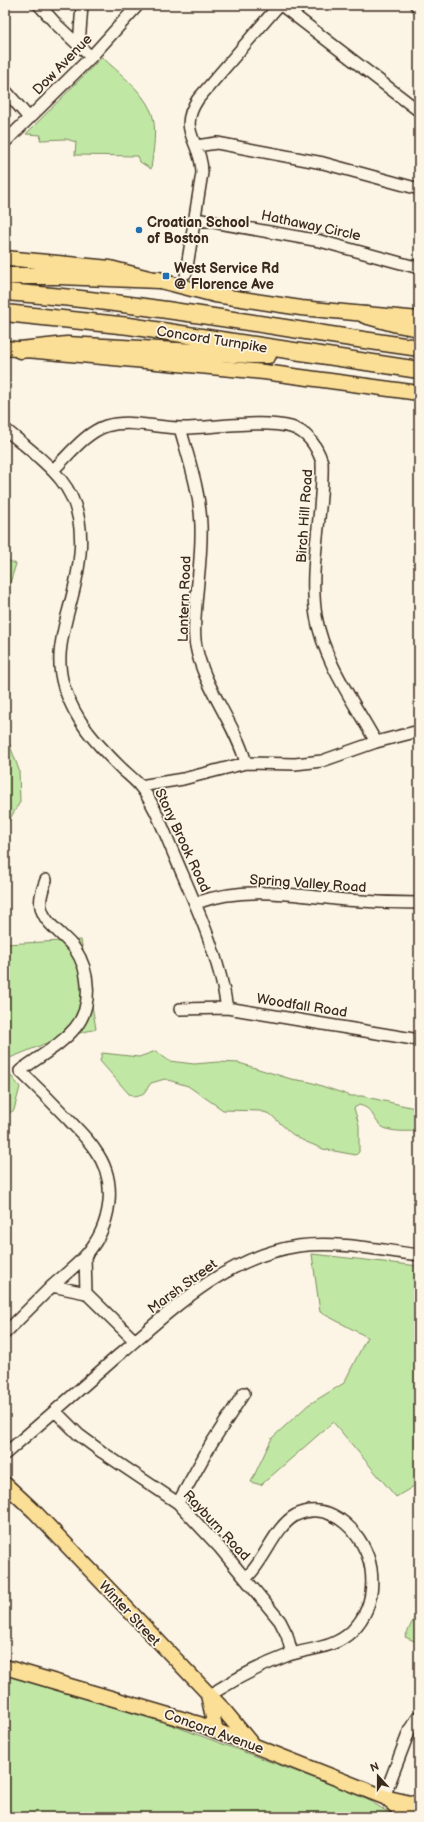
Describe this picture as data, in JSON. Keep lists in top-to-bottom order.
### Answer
{
  "streets": {
    "highway": ["Concord Turnpike"],
    "main road": ["Winter Street", "Concord Avenue"],
    "street": [
      "Dow Avenue",
      "Hathaway Circle",
      "Birch Hill Road",
      "Lantern Road",
      "Stony Brook Road",
      "Spring Valley Road",
      "Woodfall Road",
      "Marsh Street",
      "Rayburn Road"
    ]
  },
  "crossings": [
    ["Birch Hill Road", "Lantern Road"],
    ["Birch Hill Road", "Stony Brook Road"],
    ["Stony Brook Road", "Spring Valley Road"],
    ["Stony Brook Road", "Woodfall Road"],
    ["Marsh Street", "Rayburn Road"],
    ["Winter Street", "Concord Avenue"]
  ],
  "places": {
    "other": ["Croatian School of Boston"],
    "transit": ["West Service Rd @ Florence Ave"]
  },
  "north": "top"
}
